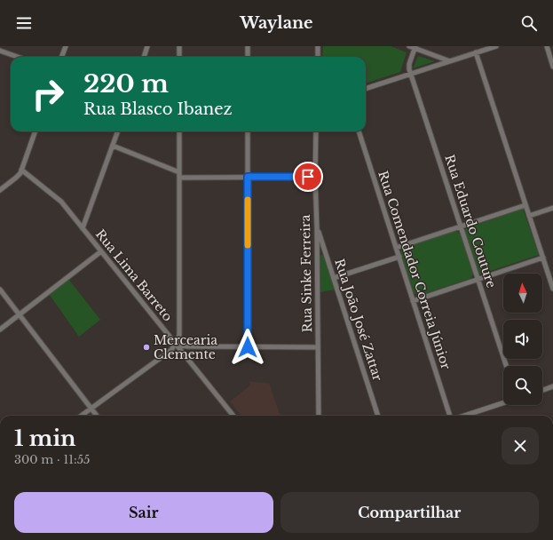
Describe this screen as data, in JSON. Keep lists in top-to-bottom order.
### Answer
{
  "streets": {
    "street": [
      "Rua Eduardo Couture",
      "Rua Comendador Correia Júnior",
      "Rua Sinke Ferreira",
      "Rua Lima Barreto",
      "Rua João José Zattar"
    ]
  },
  "crossings": [
    ["Rua Sinke Ferreira", "Rua João José Zattar"]
  ],
  "places": ["Mercearia Clemente"],
  "north": "top",
  "page": {
    "header": "Waylane",
    "turn": ["220 m", "Rua Blasco Ibanez"],
    "heading": ["1 min", "300 m · 11:55"],
    "buttons": ["Sair", "Compartilhar"]
  }
}
